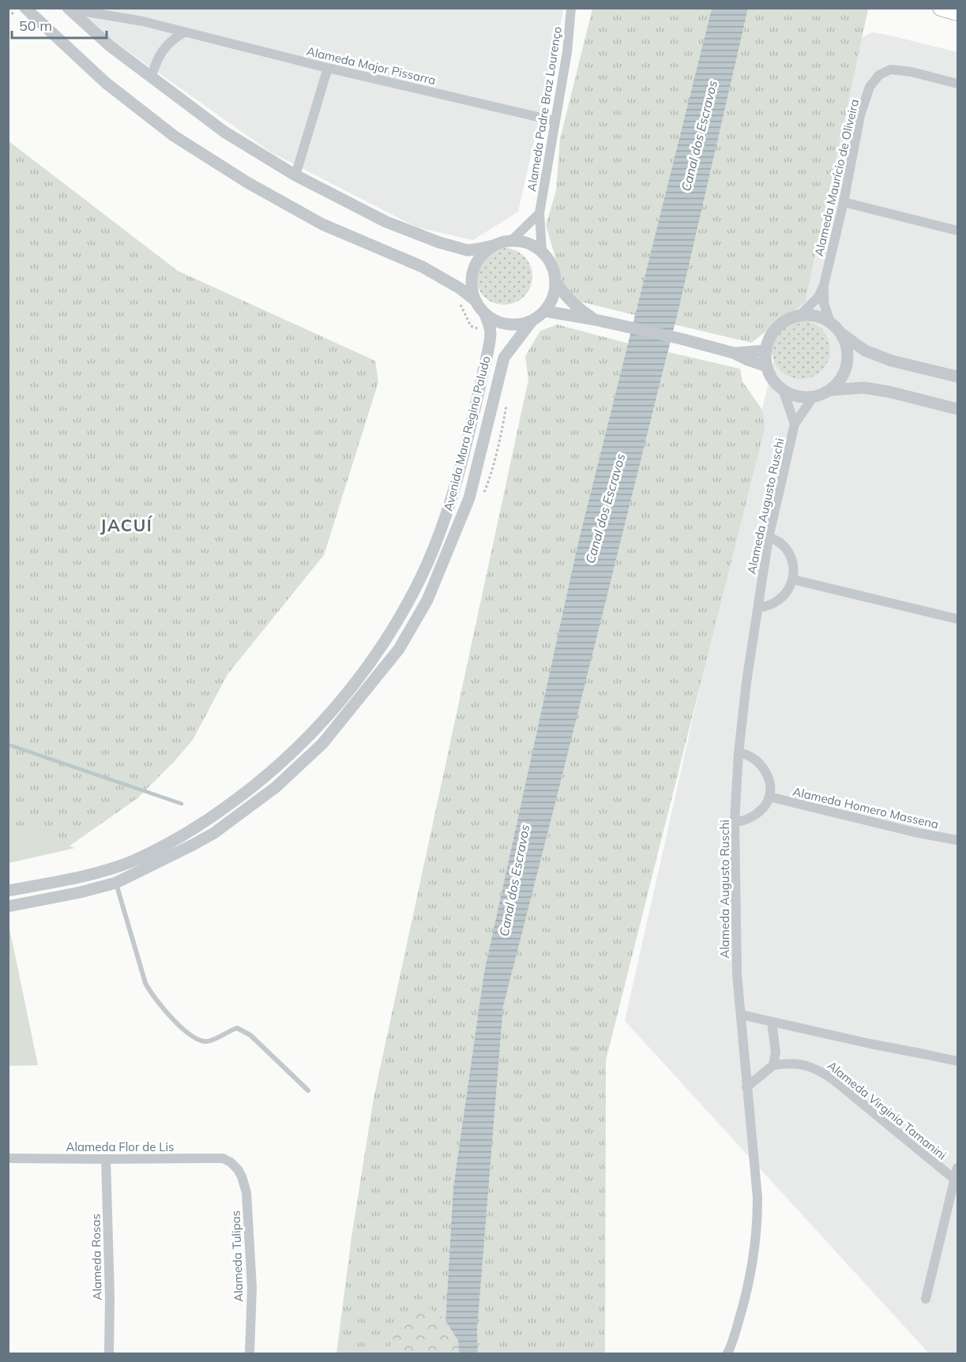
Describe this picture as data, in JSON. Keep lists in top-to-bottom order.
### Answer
{
  "streets": {
    "street": [
      "Alameda Major Pissarra",
      "Alameda Padre Braz Lourenço",
      "Alameda Maurício de Oliveira",
      "Avenida Mara Regina Paludo",
      "Alameda Augusto Ruschi",
      "Alameda Homero Massena",
      "Alameda Virginia Tamanini",
      "Alameda Flor de Lis",
      "Alameda Tulipas",
      "Alameda Rosas"
    ]
  },
  "crossings": [
    ["Alameda Major Pissarra", "Alameda Padre Braz Lourenço"],
    ["Alameda Padre Braz Lourenço", "Avenida Mara Regina Paludo"],
    ["Alameda Maurício de Oliveira", "Alameda Augusto Ruschi"],
    ["Alameda Flor de Lis", "Alameda Tulipas"],
    ["Alameda Flor de Lis", "Alameda Rosas"]
  ],
  "districts": ["JACUÍ"],
  "water": ["Canal dos Escravos"],
  "scale_bar": "50 m"
}
